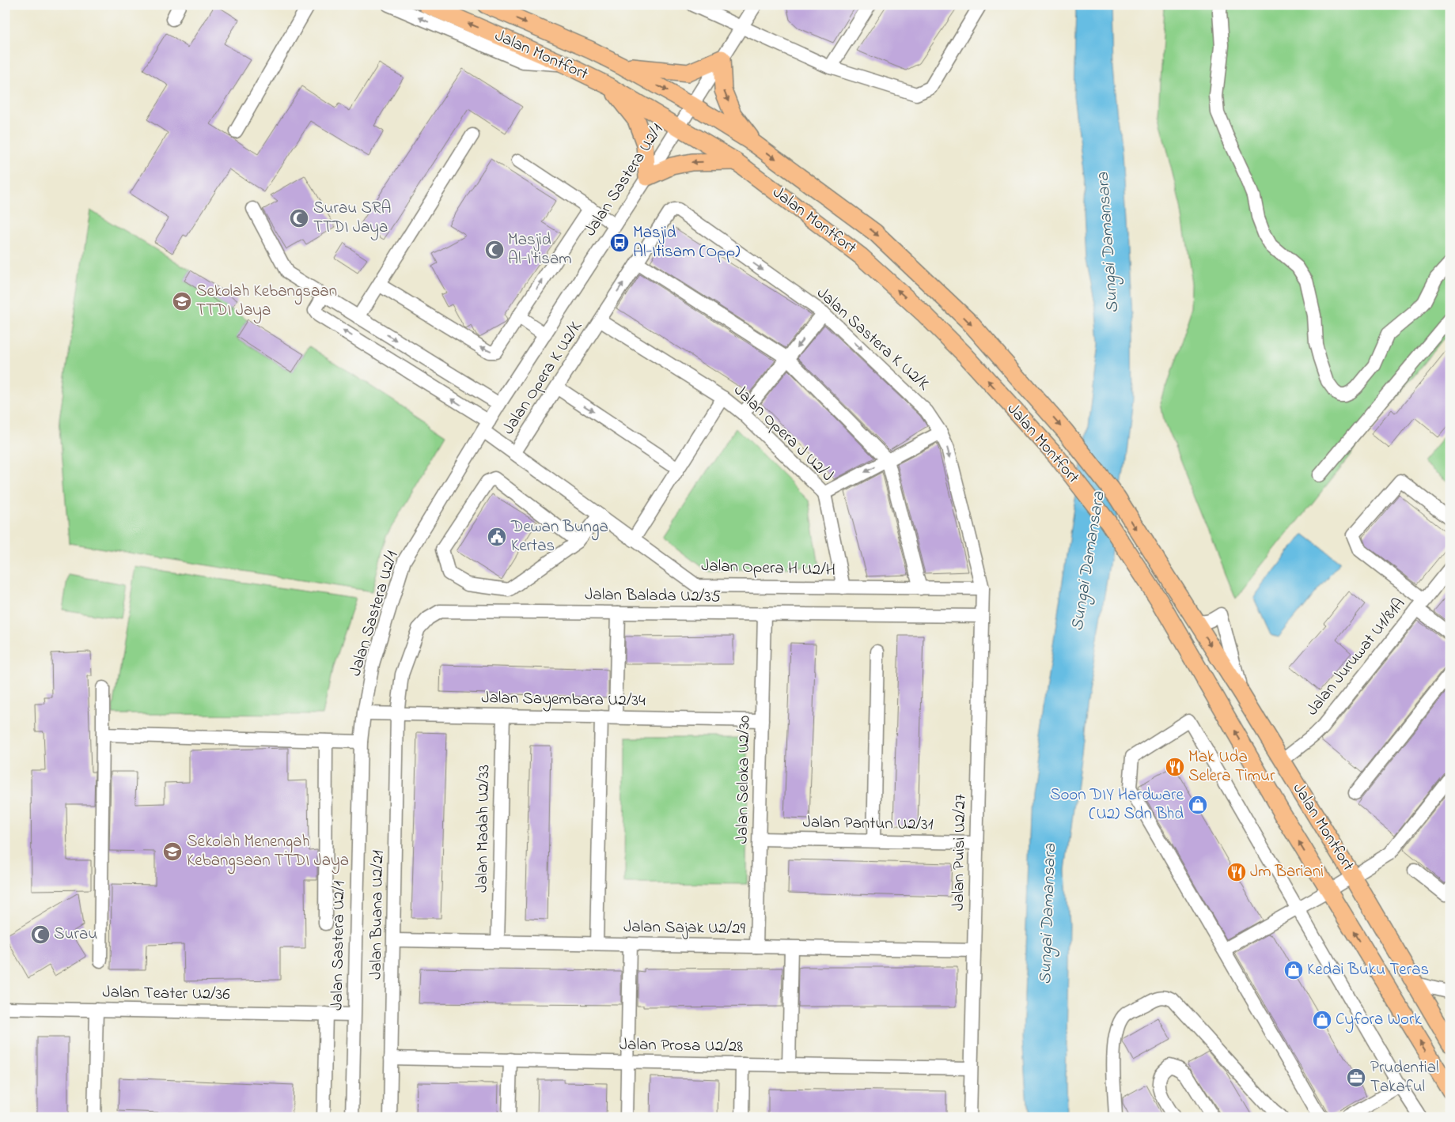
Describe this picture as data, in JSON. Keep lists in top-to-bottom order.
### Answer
{
  "streets": {
    "main road": ["Jalan Montfort"],
    "street": [
      "Jalan Sastera U2/1",
      "Jalan Sastera K U2/K",
      "Jalan Opera K U2/K",
      "Jalan Opera J U2/J",
      "Jalan Opera H U2/H",
      "Jalan Balada U2/35",
      "Jalan Juruwat U1/81A",
      "Jalan Sayembara U2/34",
      "Jalan Seloka U2/30",
      "Jalan Pantun U2/31",
      "Jalan Madah U2/33",
      "Jalan Puisi U2/27",
      "Jalan Buana U2/21",
      "Jalan Sajak U2/29",
      "Jalan Teater U2/36",
      "Jalan Prosa U2/28"
    ]
  },
  "crossings": [
    ["Jalan Montfort", "Jalan Sastera U2/1"],
    ["Jalan Montfort", "Jalan Juruwat U1/81A"],
    ["Jalan Sastera U2/1", "Jalan Opera H U2/H"],
    ["Jalan Sastera U2/1", "Jalan Sayembara U2/34"],
    ["Jalan Sastera U2/1", "Jalan Teater U2/36"],
    ["Jalan Sastera K U2/K", "Jalan Opera K U2/K"],
    ["Jalan Sastera K U2/K", "Jalan Opera J U2/J"],
    ["Jalan Sastera K U2/K", "Jalan Opera H U2/H"],
    ["Jalan Sastera K U2/K", "Jalan Puisi U2/27"],
    ["Jalan Opera K U2/K", "Jalan Opera J U2/J"],
    ["Jalan Opera K U2/K", "Jalan Opera H U2/H"],
    ["Jalan Opera J U2/J", "Jalan Opera H U2/H"],
    ["Jalan Opera H U2/H", "Jalan Puisi U2/27"],
    ["Jalan Balada U2/35", "Jalan Sayembara U2/34"],
    ["Jalan Balada U2/35", "Jalan Seloka U2/30"],
    ["Jalan Balada U2/35", "Jalan Puisi U2/27"],
    ["Jalan Balada U2/35", "Jalan Buana U2/21"],
    ["Jalan Sayembara U2/34", "Jalan Seloka U2/30"],
    ["Jalan Sayembara U2/34", "Jalan Madah U2/33"],
    ["Jalan Sayembara U2/34", "Jalan Buana U2/21"],
    ["Jalan Seloka U2/30", "Jalan Pantun U2/31"],
    ["Jalan Seloka U2/30", "Jalan Sajak U2/29"],
    ["Jalan Pantun U2/31", "Jalan Puisi U2/27"],
    ["Jalan Madah U2/33", "Jalan Sajak U2/29"],
    ["Jalan Puisi U2/27", "Jalan Sajak U2/29"],
    ["Jalan Puisi U2/27", "Jalan Prosa U2/28"],
    ["Jalan Buana U2/21", "Jalan Sajak U2/29"],
    ["Jalan Buana U2/21", "Jalan Prosa U2/28"]
  ],
  "water": ["Sungai Damansara"],
  "places": {
    "mosque": ["Surau SRA TTDI Jaya", "Masjid Al-I'tisam", "Surau"],
    "bus stop": ["Masjid Al-Itisam (Opp)"],
    "school or university": ["Sekolah Kebangsaan TTDI Jaya", "Sekolah Menengah Kebangsaan TTDI Jaya"],
    "public building": ["Dewan Bunga Kertas"],
    "restaurant": ["Mak Uda Selera Timur", "Jm Bariani"],
    "shop": ["Soon DIY Hardware (U2) Sdn Bhd", "Kedai Buku Teras", "Cyfora Work"],
    "office": ["Prudential Takaful"]
  }
}
